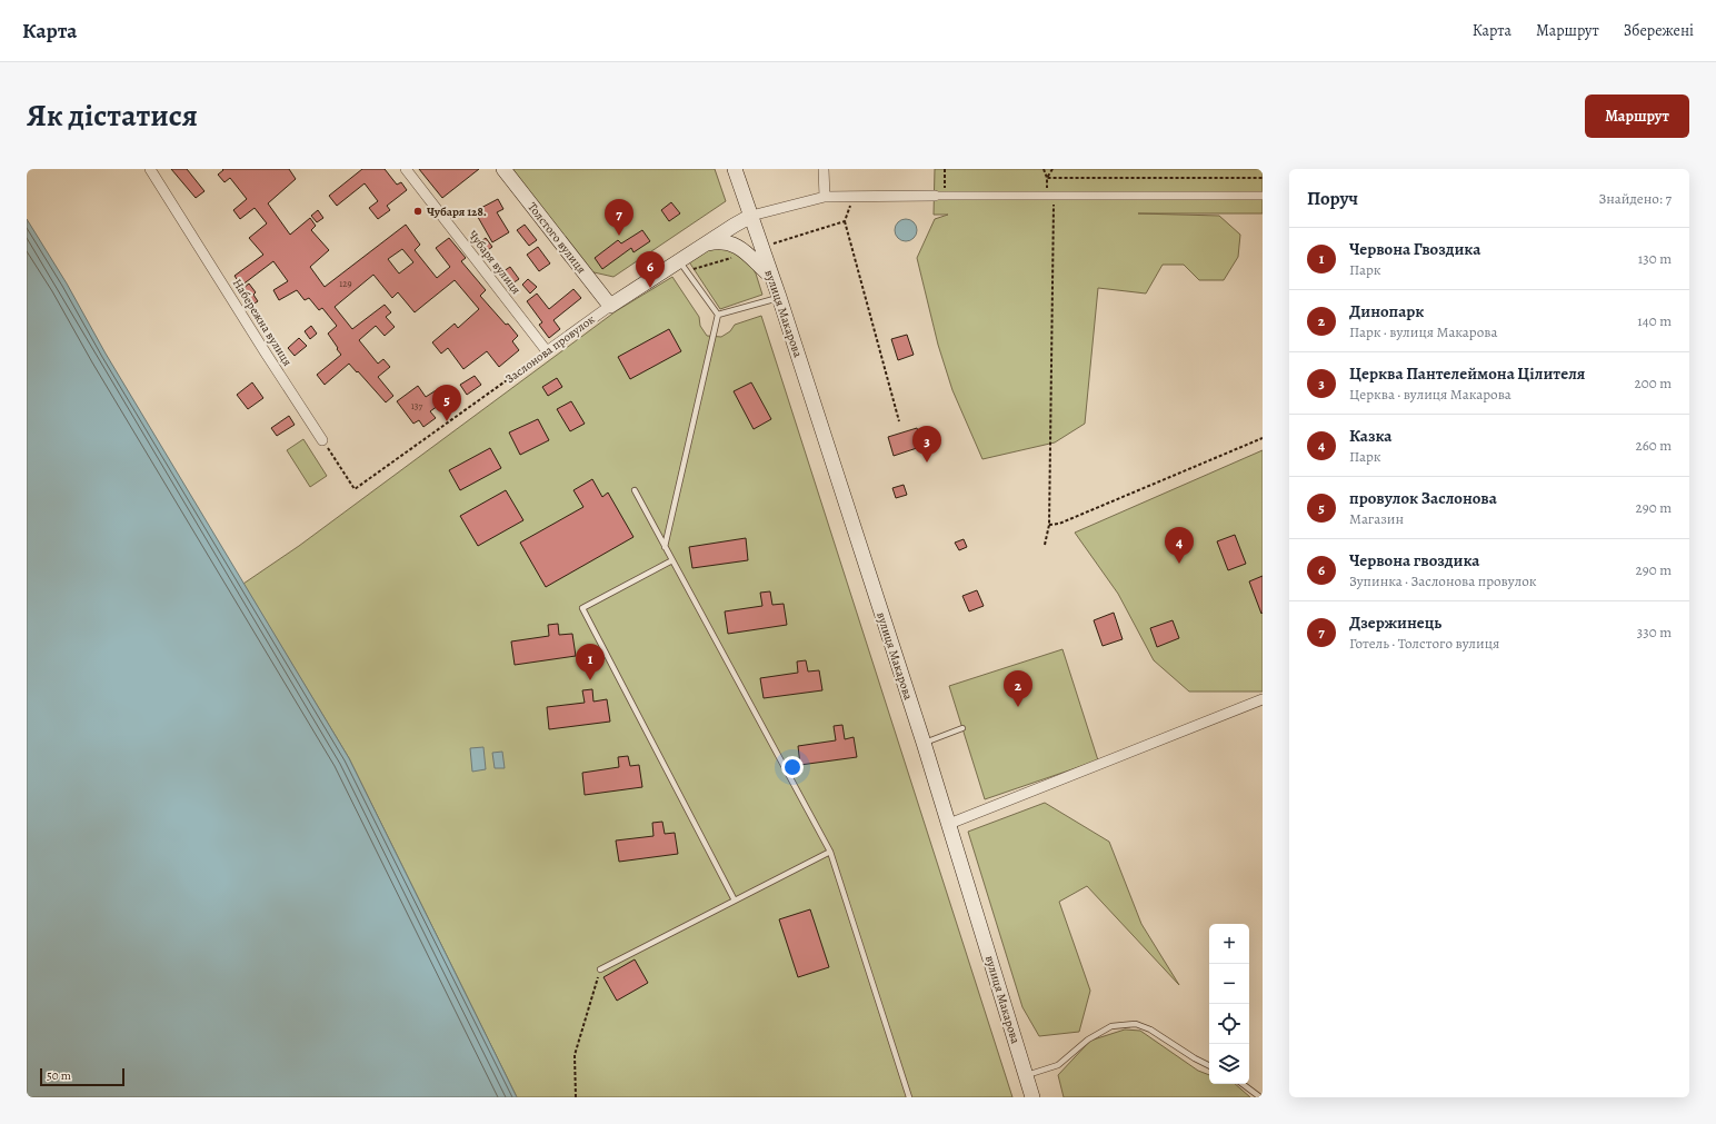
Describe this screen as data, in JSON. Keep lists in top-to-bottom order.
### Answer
{
  "streets": {
    "main road": ["Толстого вулиця", "вулиця Макарова", "Заслонова провулок"],
    "street": ["Чубаря вулиця", "Набережна вулиця"]
  },
  "crossings": [
    ["Толстого вулиця", "Заслонова провулок"],
    ["Чубаря вулиця", "Заслонова провулок"],
    ["вулиця Макарова", "Заслонова провулок"],
    ["Набережна вулиця", "Заслонова провулок"]
  ],
  "places": ["Чубаря 128."],
  "house_numbers": ["129", "137"],
  "scale_bar": "50 m",
  "page": {
    "header": "Карта",
    "nav": ["Карта", "Маршрут", "Збережені"],
    "title": "Як дістатися",
    "buttons": "Маршрут",
    "heading": ["Поруч", "Знайдено: 7"],
    "pins": [
      "7",
      "6",
      "5",
      "3",
      "4",
      "1",
      "2"
    ],
    "list": [
      {
        "mark": "1",
        "name": "Червона Гвоздика",
        "note": "Парк",
        "value": "130 m"
      },
      {
        "mark": "2",
        "name": "Динопарк",
        "note": "Парк · вулиця Макарова",
        "value": "140 m"
      },
      {
        "mark": "3",
        "name": "Церква Пантелеймона Цілителя",
        "note": "Церква · вулиця Макарова",
        "value": "200 m"
      },
      {
        "mark": "4",
        "name": "Казка",
        "note": "Парк",
        "value": "260 m"
      },
      {
        "mark": "5",
        "name": "провулок Заслонова",
        "note": "Магазин",
        "value": "290 m"
      },
      {
        "mark": "6",
        "name": "Червона гвоздика",
        "note": "Зупинка · Заслонова провулок",
        "value": "290 m"
      },
      {
        "mark": "7",
        "name": "Дзержинець",
        "note": "Готель · Толстого вулиця",
        "value": "330 m"
      }
    ],
    "map_buttons": ["+", "−"],
    "scale": "50 m"
  }
}
